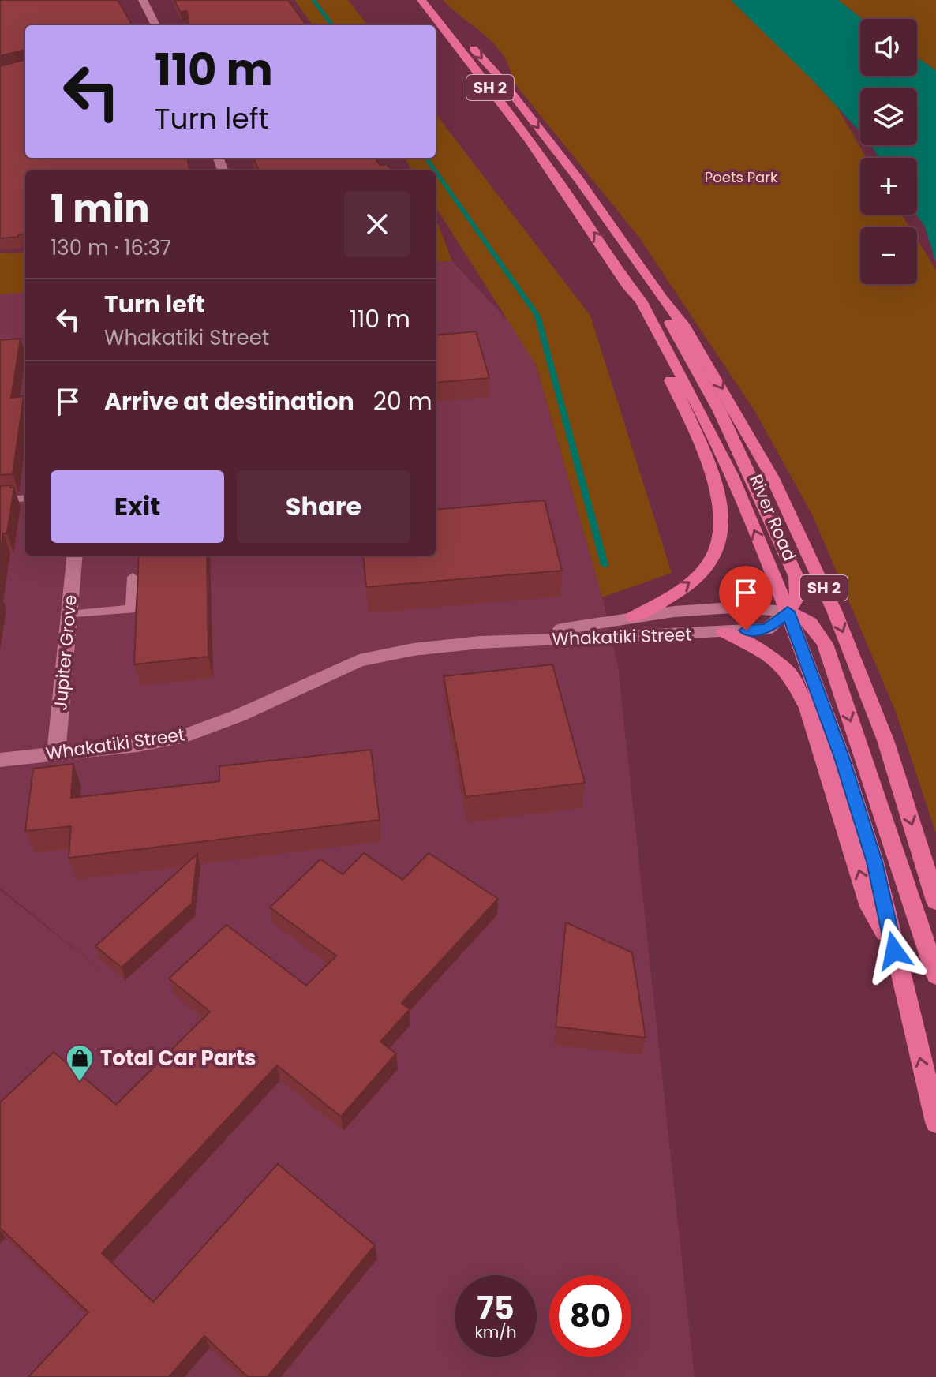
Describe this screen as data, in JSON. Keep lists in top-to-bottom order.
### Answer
{
  "streets": {
    "highway": ["SH 2", "River Road"],
    "street": ["Whakatiki Street", "Jupiter Grove"]
  },
  "crossings": [
    ["River Road", "Whakatiki Street"],
    ["Whakatiki Street", "Jupiter Grove"]
  ],
  "parks": ["Poets Park"],
  "places": {
    "shop": ["Total Car Parts"]
  },
  "page": {
    "map_buttons": ["+", "−"],
    "turn": ["110 m", "Turn left"],
    "heading": ["1 min", "130 m · 16:37"],
    "list": [
      {
        "name": "Turn left",
        "note": "Whakatiki Street",
        "value": "110 m"
      },
      {
        "name": "Arrive at destination",
        "value": "20 m"
      }
    ],
    "buttons": ["Exit", "Share"],
    "speed": "75 km/h",
    "limit": "80"
  }
}
